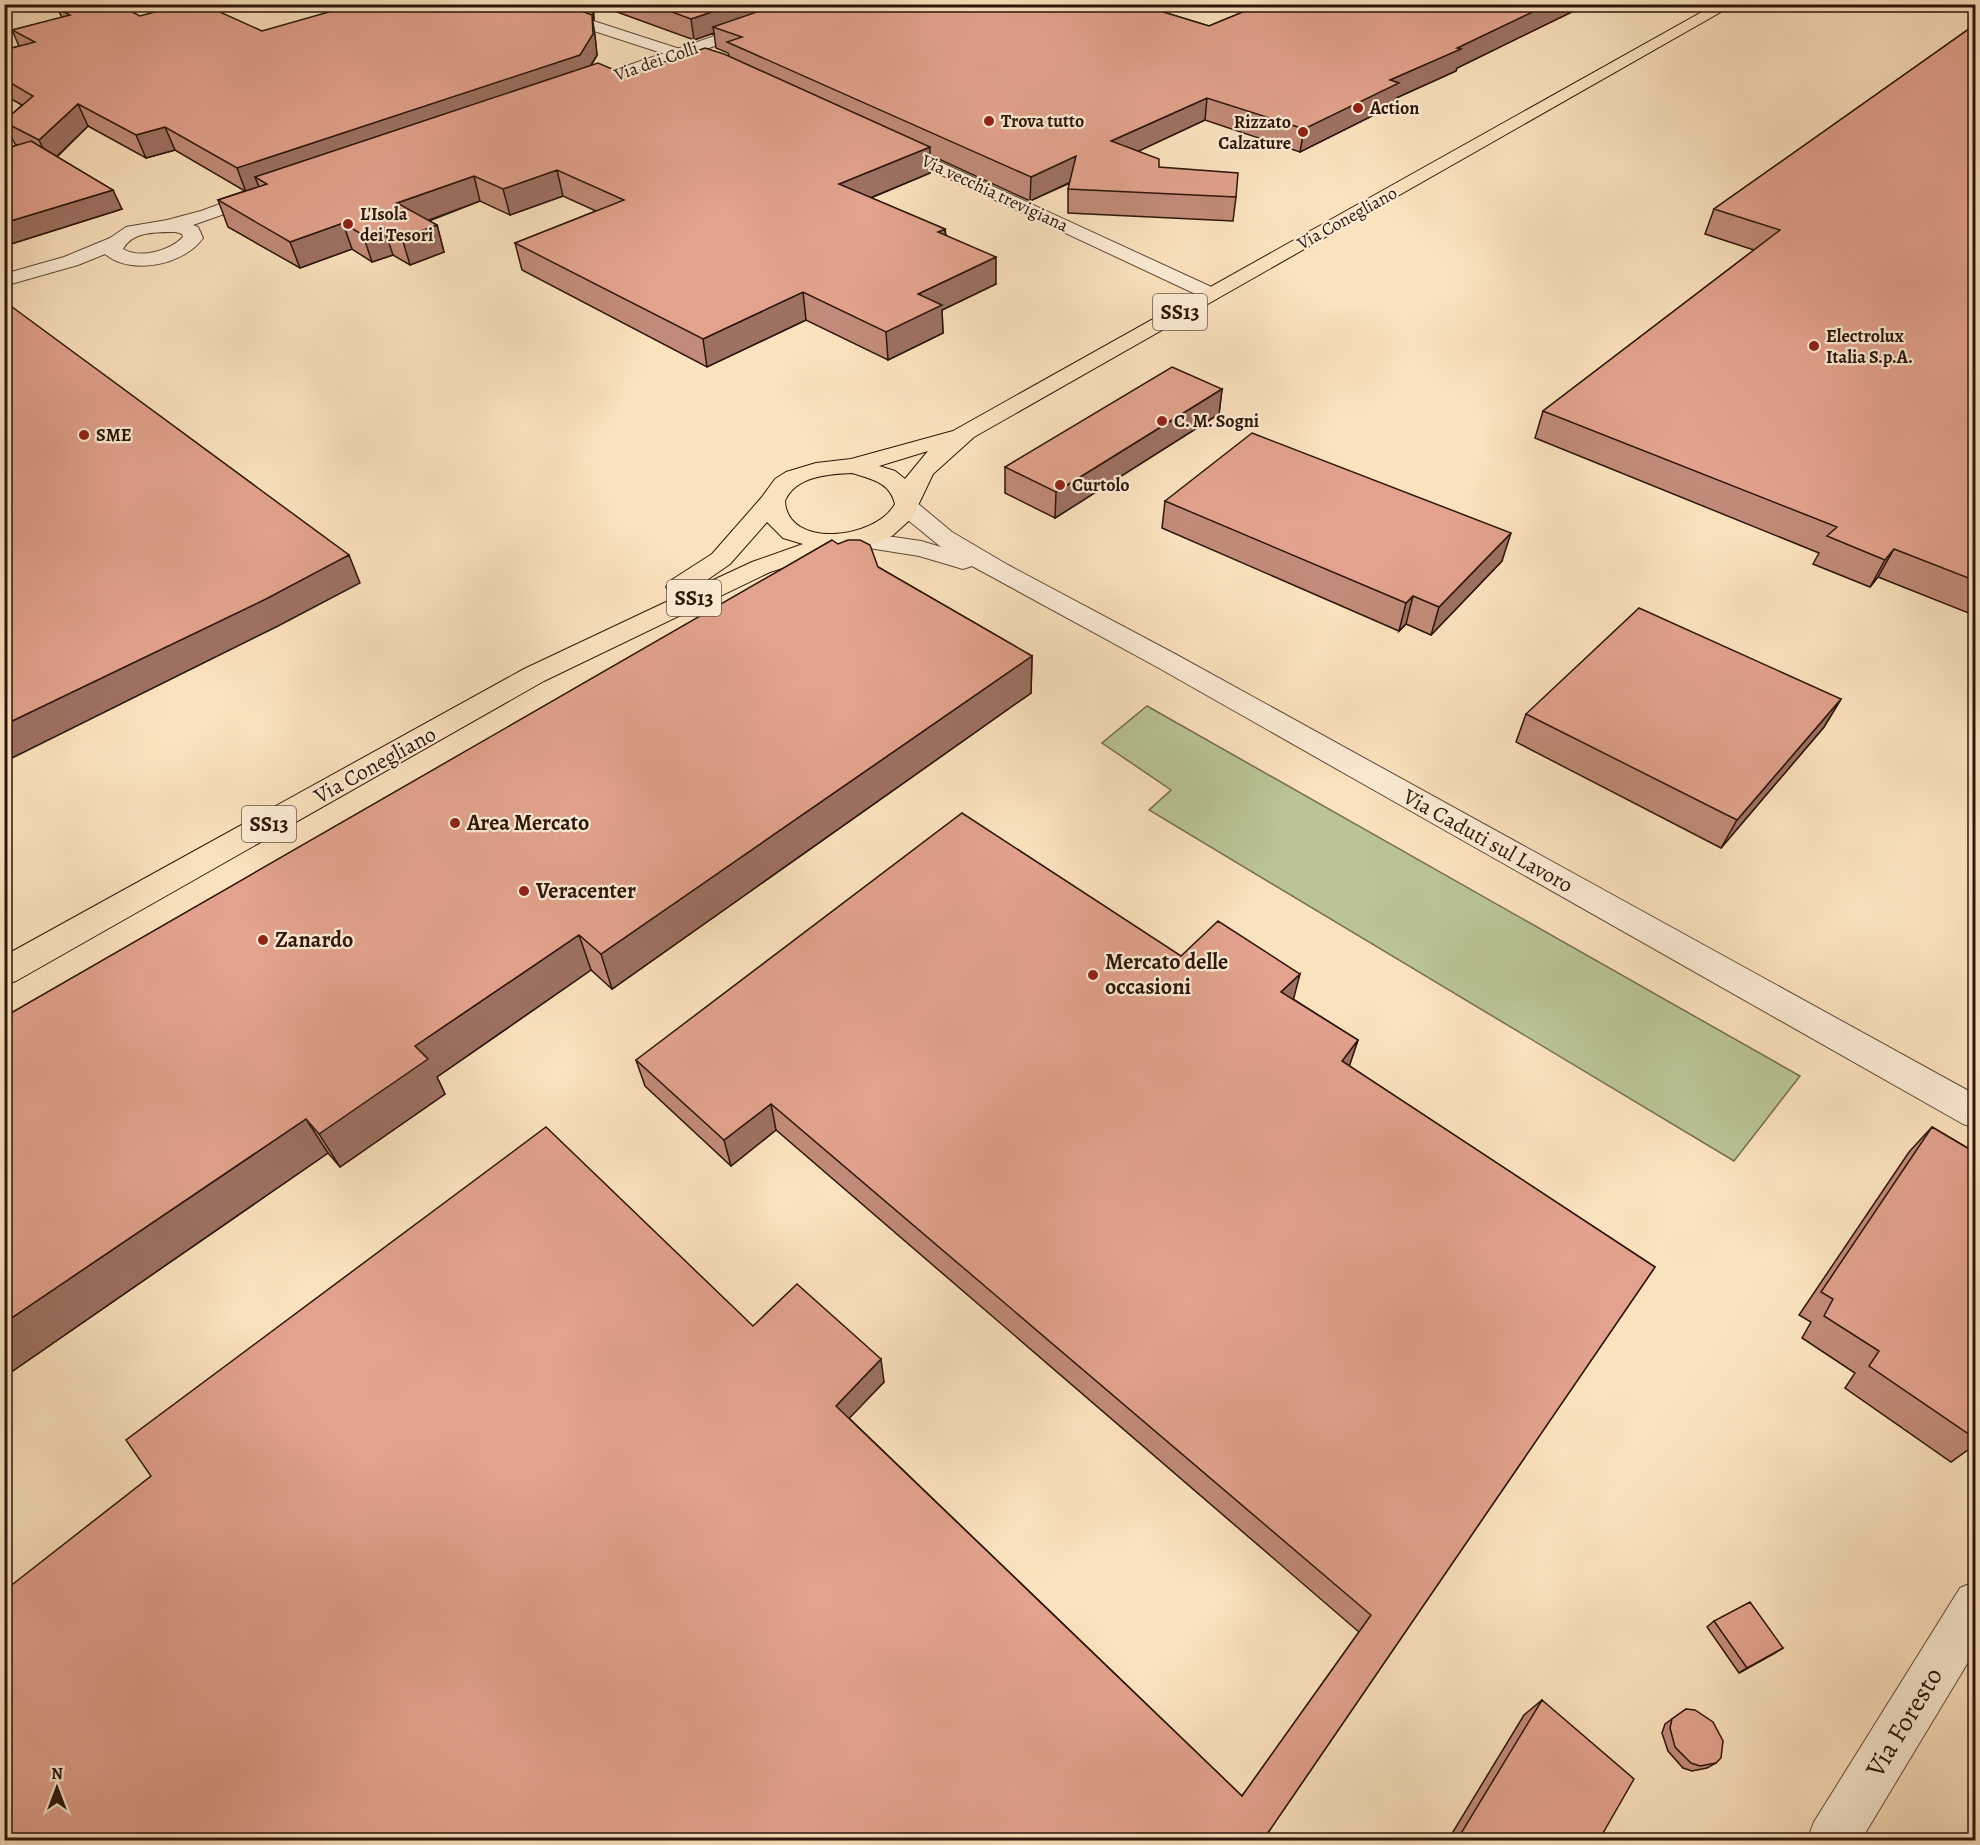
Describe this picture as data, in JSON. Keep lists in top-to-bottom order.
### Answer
{
  "streets": {
    "main road": ["Via Conegliano", "SS13"],
    "street": [
      "Via dei Colli",
      "Via vecchia trevigiana",
      "Via Caduti sul Lavoro",
      "Via Foresto"
    ]
  },
  "crossings": [
    ["Via vecchia trevigiana", "Via Conegliano"],
    ["Via Conegliano", "Via Caduti sul Lavoro"]
  ],
  "places": [
    "Action",
    "Trova tutto",
    "Rizzato Calzature",
    "L'Isola dei Tesori",
    "Electrolux Italia S.p.A.",
    "C. M. Sogni",
    "SME",
    "Curtolo",
    "Area Mercato",
    "Veracenter",
    "Zanardo",
    "Mercato delle occasioni"
  ],
  "north": "top"
}
